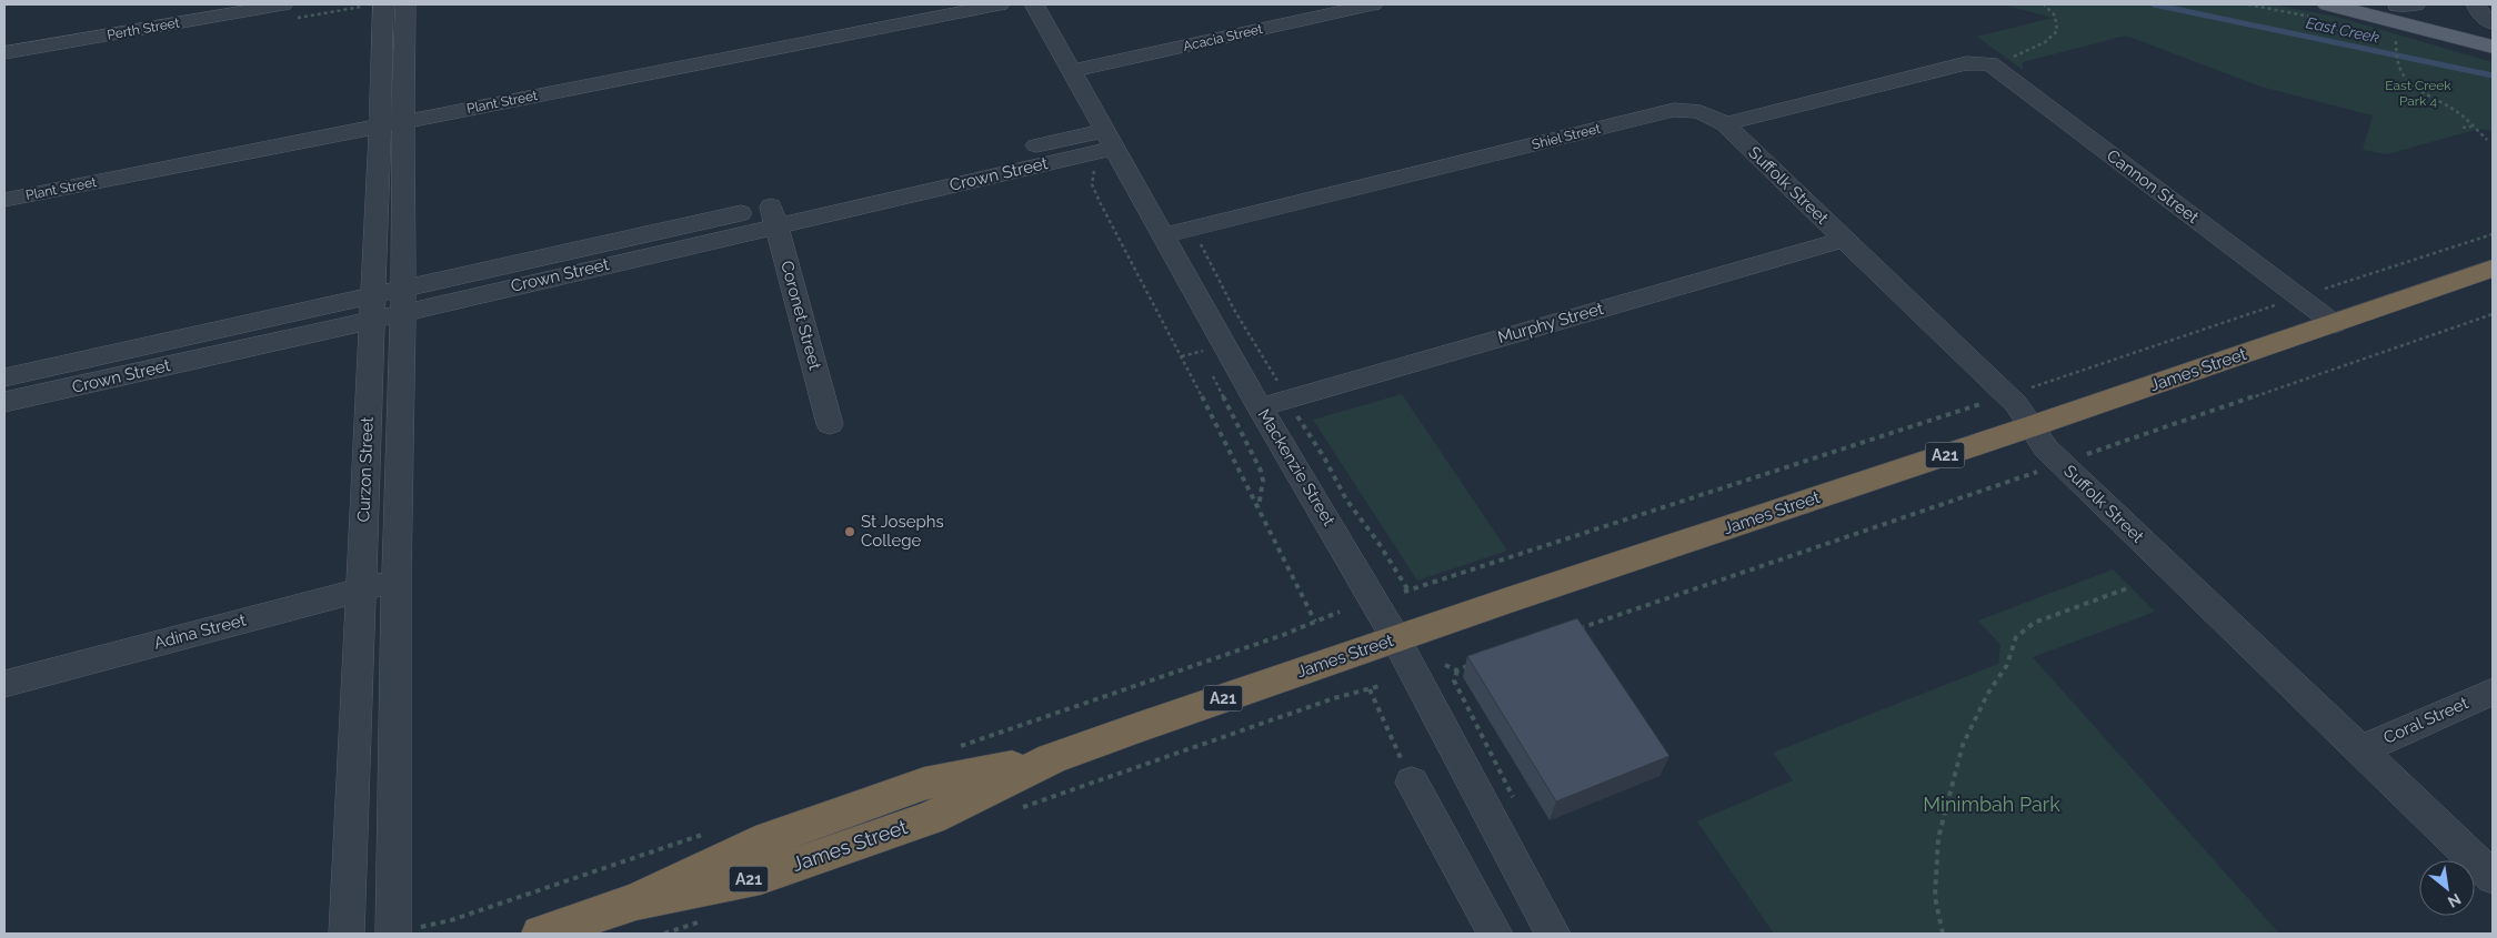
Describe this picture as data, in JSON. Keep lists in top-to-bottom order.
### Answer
{
  "streets": {
    "highway": ["James Street", "A21"],
    "street": [
      "Perth Street",
      "Acacia Street",
      "Plant Street",
      "Shiel Street",
      "Crown Street",
      "Suffolk Street",
      "Cannon Street",
      "Coronet Street",
      "Murphy Street",
      "Mackenzie Street",
      "Curzon Street",
      "Adina Street",
      "Coral Street"
    ]
  },
  "crossings": [
    ["Acacia Street", "Mackenzie Street"],
    ["Plant Street", "Curzon Street"],
    ["Shiel Street", "Suffolk Street"],
    ["Shiel Street", "Mackenzie Street"],
    ["Crown Street", "Coronet Street"],
    ["Crown Street", "Mackenzie Street"],
    ["Crown Street", "Curzon Street"],
    ["Suffolk Street", "Murphy Street"],
    ["Suffolk Street", "James Street"],
    ["Suffolk Street", "Coral Street"],
    ["Cannon Street", "James Street"],
    ["Murphy Street", "Mackenzie Street"],
    ["James Street", "Mackenzie Street"],
    ["Curzon Street", "Adina Street"]
  ],
  "water": ["East Creek"],
  "parks": ["East Creek Park 4", "Minimbah Park"],
  "places": ["St Josephs College"],
  "north": "bottom right"
}
